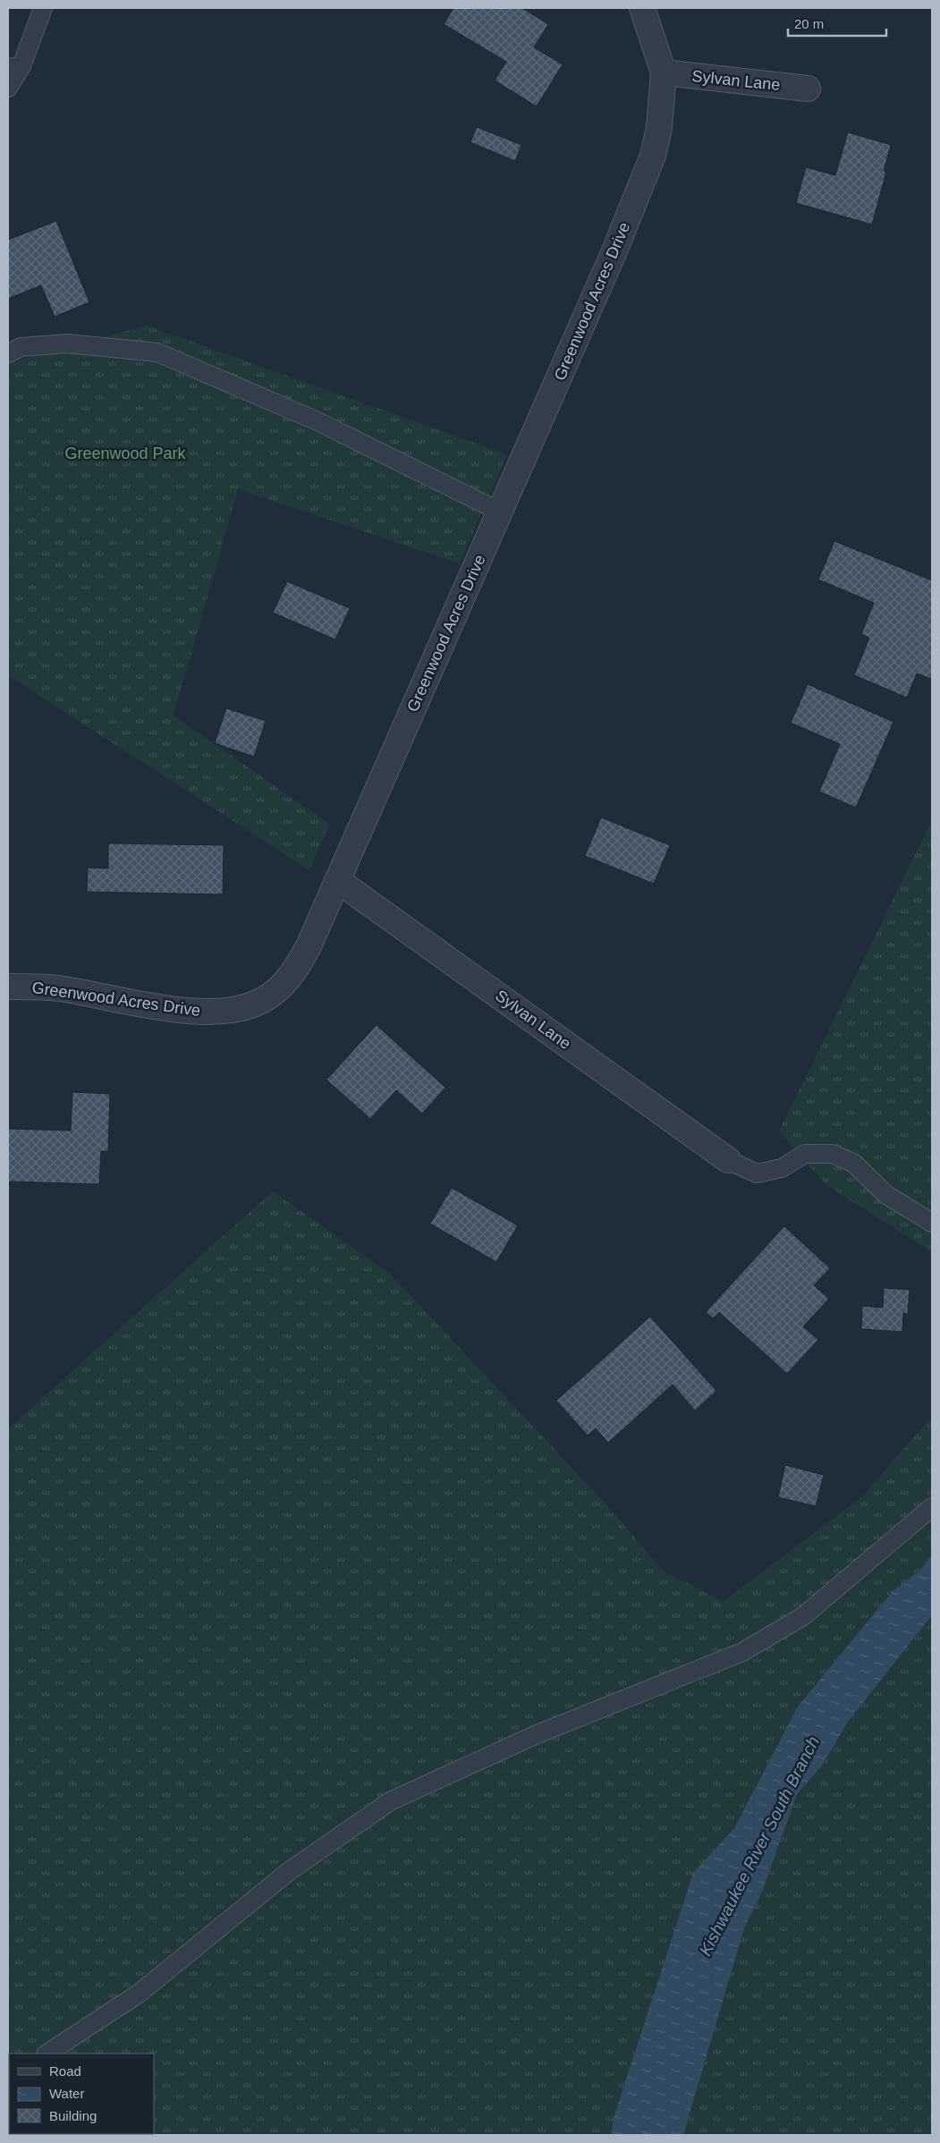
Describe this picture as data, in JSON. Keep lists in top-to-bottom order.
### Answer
{
  "streets": {
    "street": ["Sylvan Lane", "Greenwood Acres Drive"]
  },
  "crossings": [
    ["Sylvan Lane", "Greenwood Acres Drive"]
  ],
  "water": ["Kishwaukee River South Branch"],
  "parks": ["Greenwood Park"],
  "legend": ["Road", "Water", "Building"],
  "scale_bar": "20 m"
}
